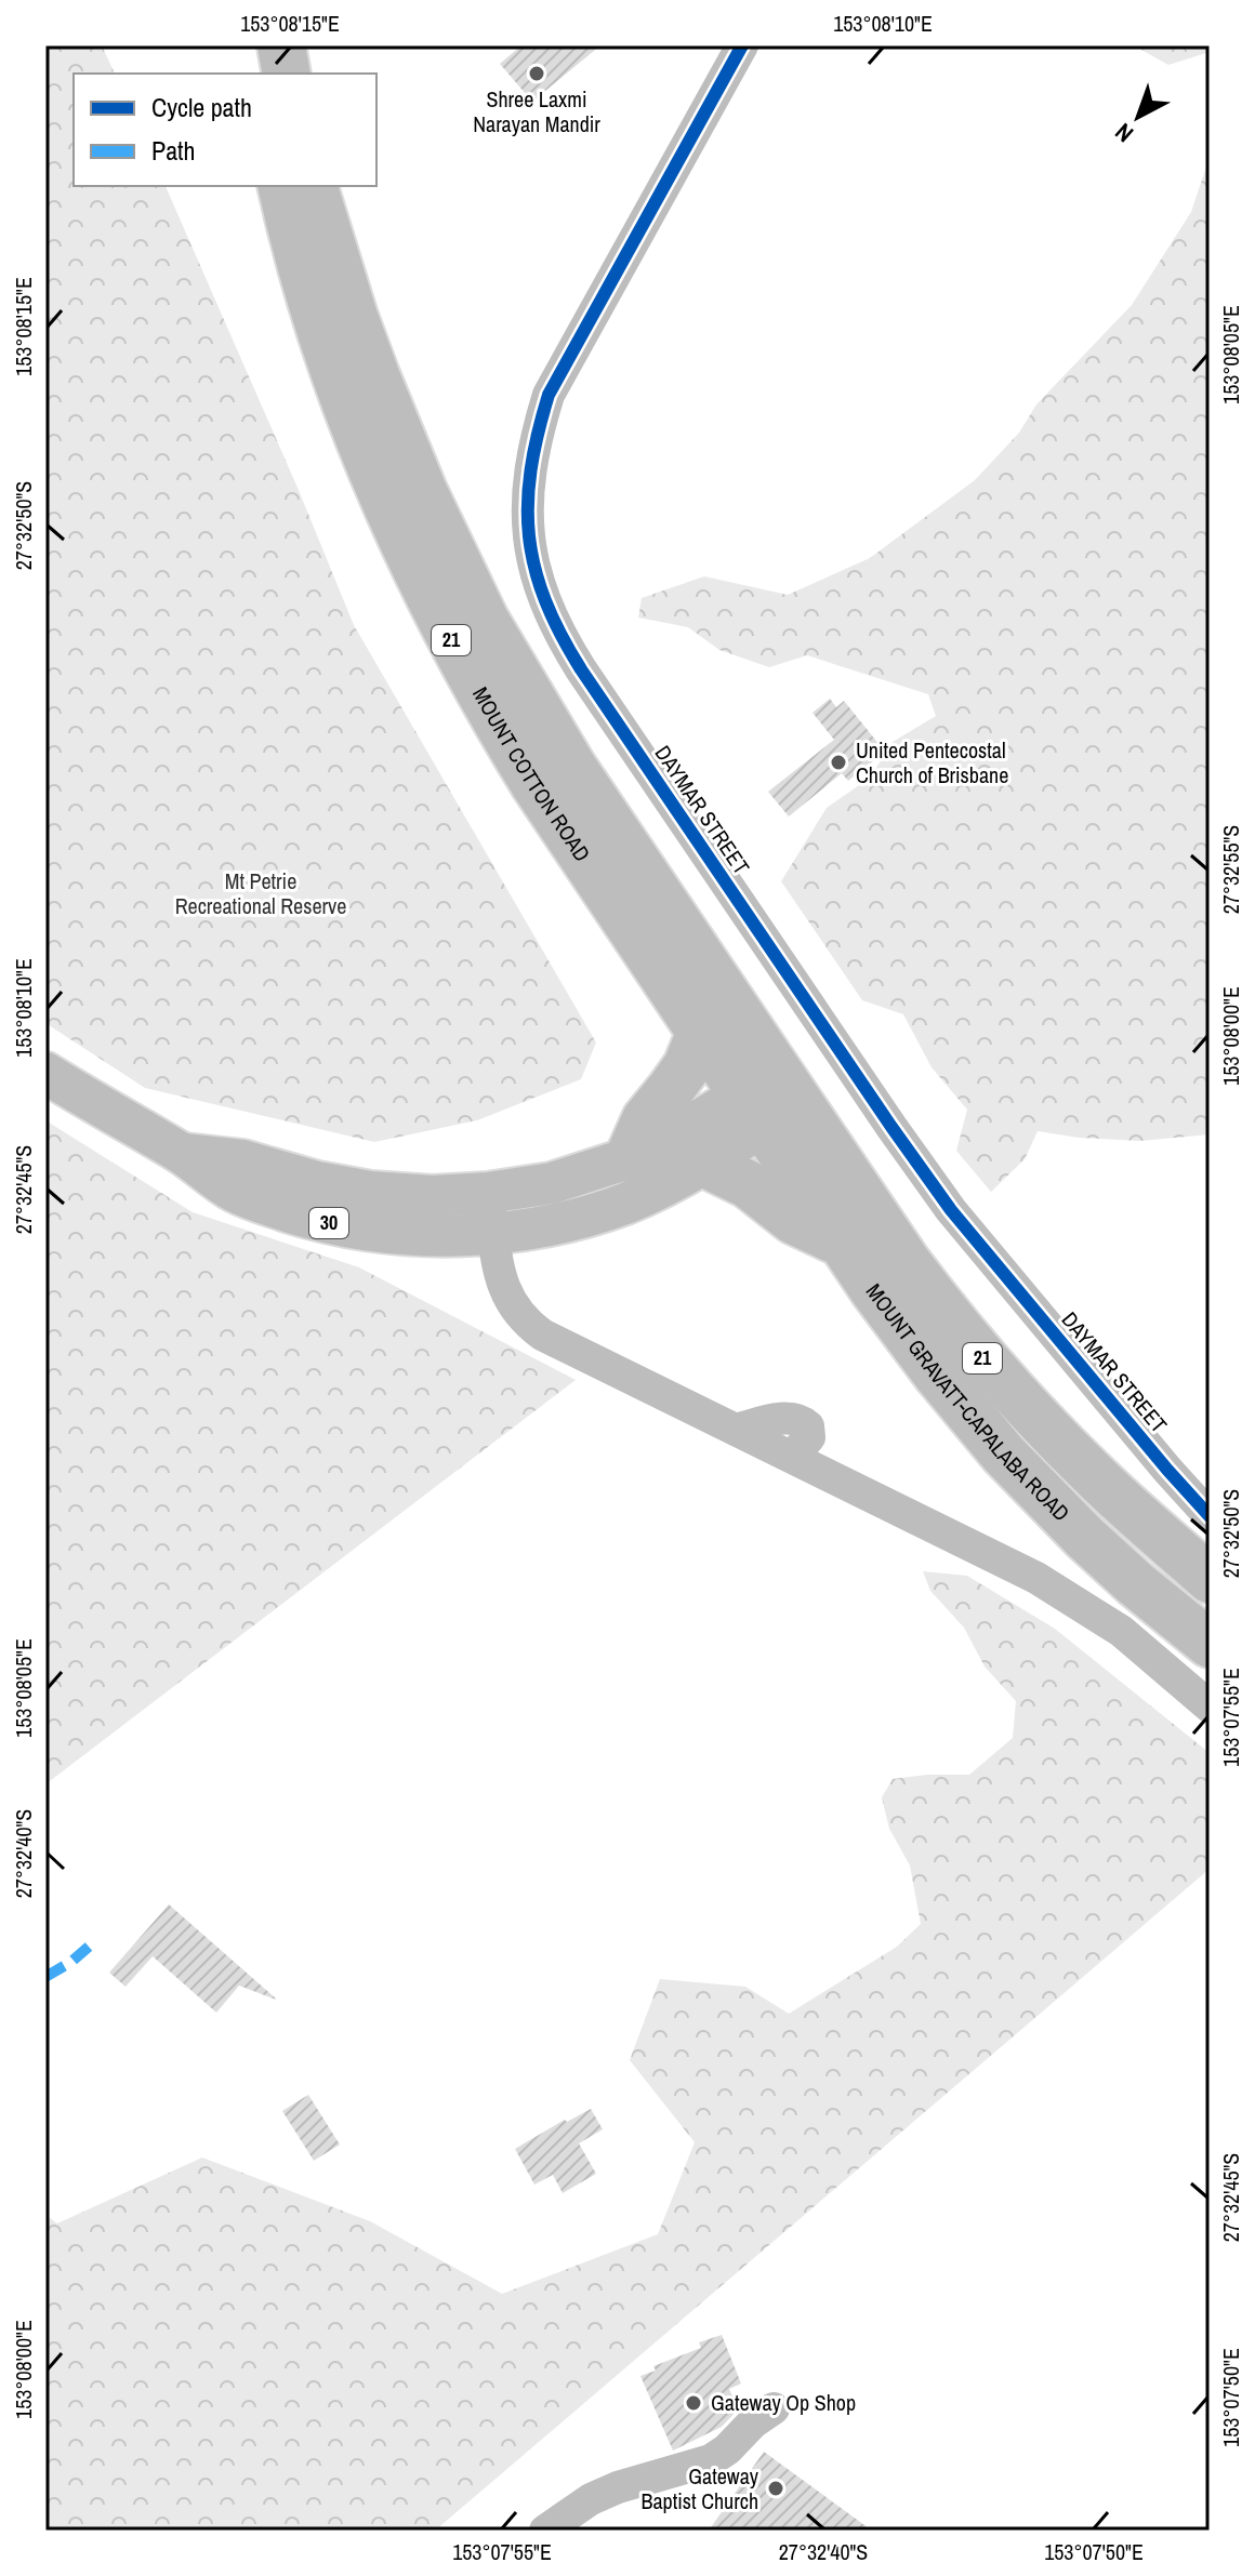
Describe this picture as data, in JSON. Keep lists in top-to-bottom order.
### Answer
{
  "streets": {
    "highway": ["21", "MOUNT COTTON ROAD", "MOUNT GRAVATT-CAPALABA ROAD"],
    "main road": ["30"],
    "street": ["DAYMAR STREET"]
  },
  "crossings": [
    ["MOUNT COTTON ROAD", "30"],
    ["MOUNT COTTON ROAD", "MOUNT GRAVATT-CAPALABA ROAD"],
    ["30", "MOUNT GRAVATT-CAPALABA ROAD"]
  ],
  "parks": ["Mt Petrie Recreational Reserve"],
  "places": [
    "Shree Laxmi Narayan Mandir",
    "United Pentecostal Church of Brisbane",
    "Gateway Op Shop",
    "Gateway Baptist Church"
  ],
  "legend": ["Cycle path", "Path"],
  "north": "bottom left",
  "coordinates": [
    "153°08'15\"E",
    "153°08'10\"E",
    "153°08'05\"E",
    "27°32'50\"S",
    "27°32'55\"S",
    "153°08'00\"E",
    "27°32'45\"S",
    "153°07'55\"E",
    "27°32'40\"S",
    "153°07'50\"E"
  ]
}
